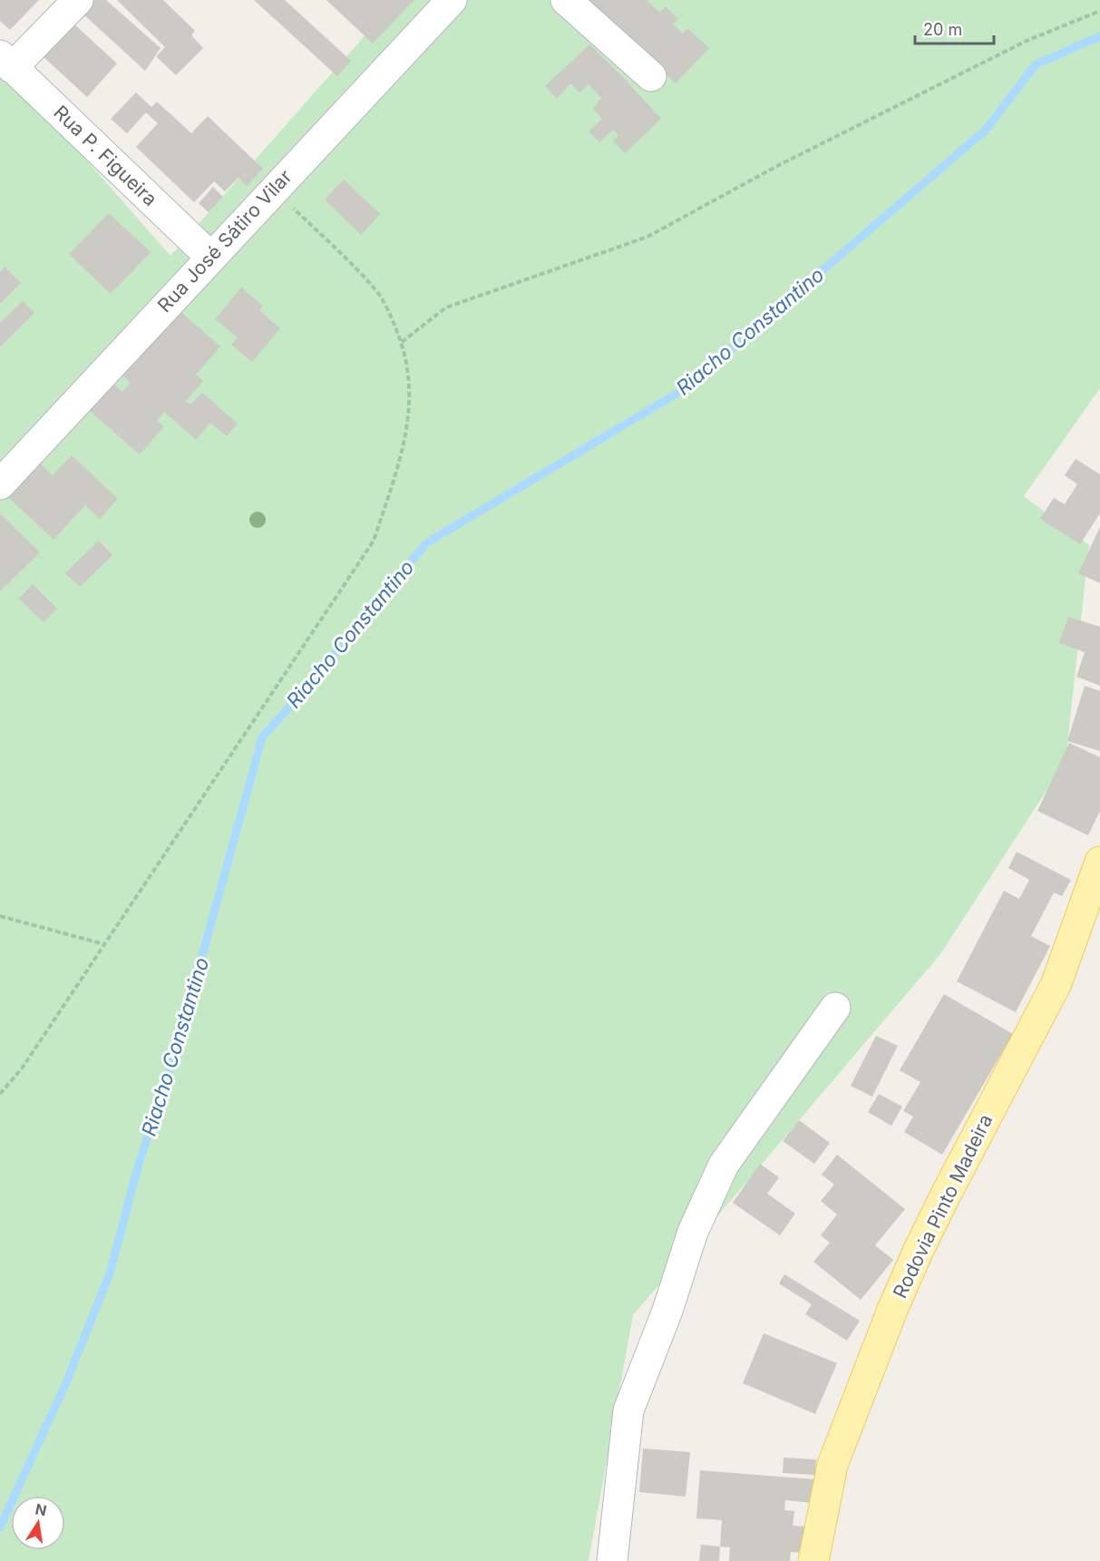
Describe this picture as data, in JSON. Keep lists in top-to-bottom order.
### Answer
{
  "streets": {
    "main road": ["Rodovia Pinto Madeira"],
    "street": ["Rua P. Figueira", "Rua José Sátiro Vilar"]
  },
  "crossings": [
    ["Rua P. Figueira", "Rua José Sátiro Vilar"]
  ],
  "water": ["Riacho Constantino"],
  "scale_bar": "20 m",
  "north": "top"
}
